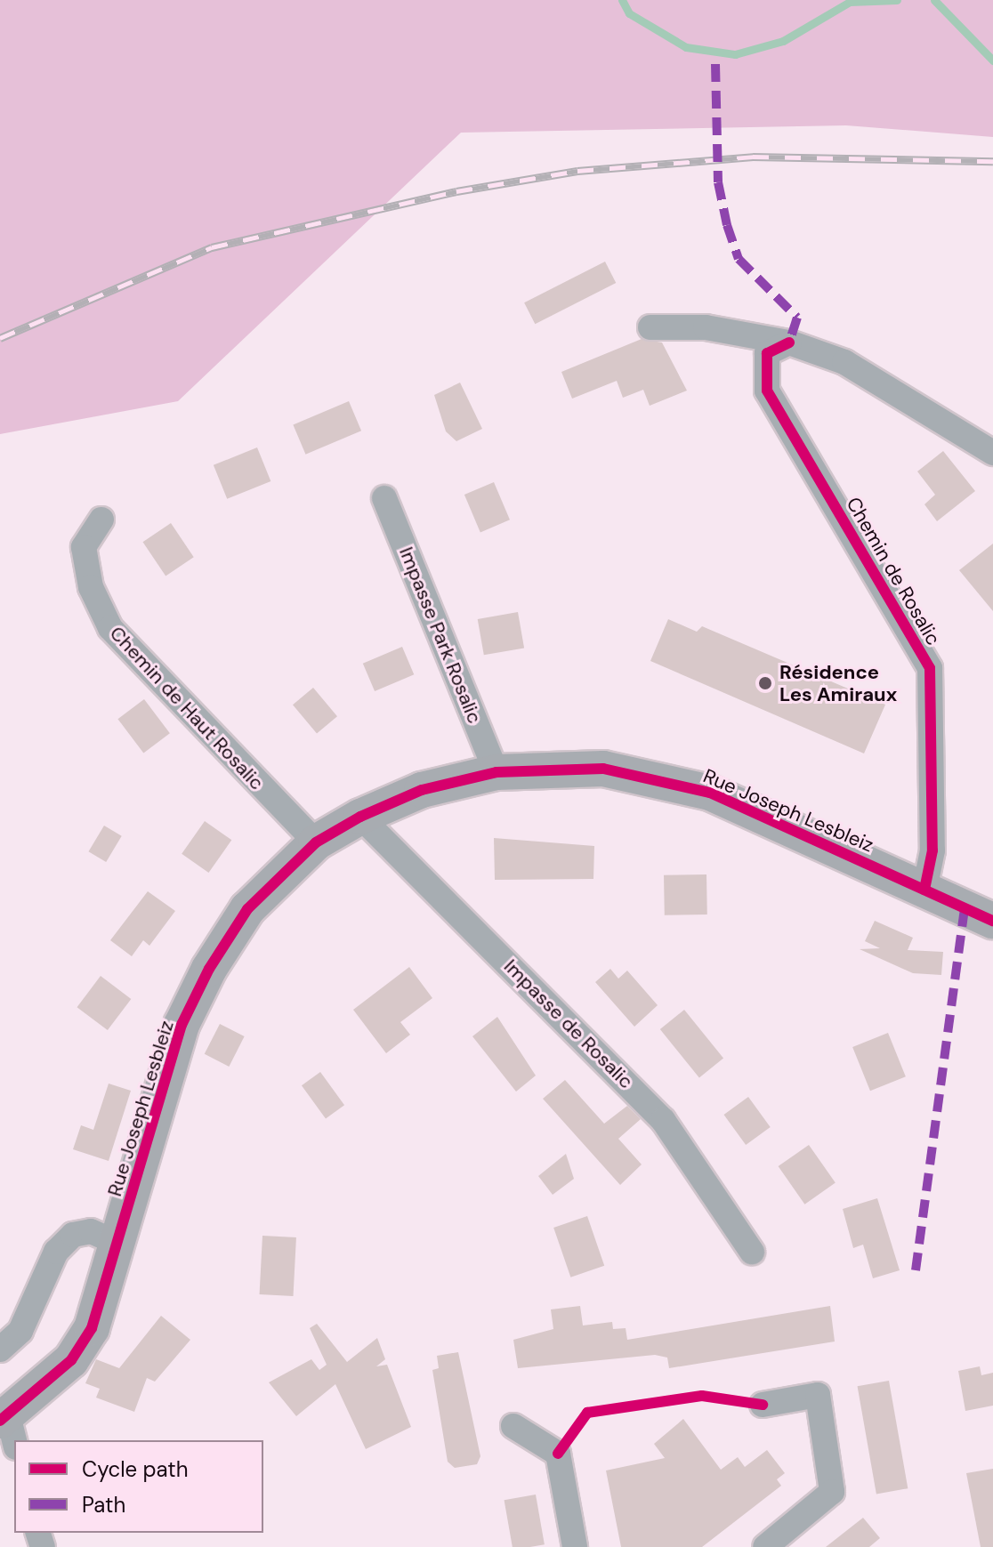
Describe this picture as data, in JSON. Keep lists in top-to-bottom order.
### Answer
{
  "streets": {
    "main road": ["Rue Joseph Lesbleiz"],
    "street": [
      "Chemin de Rosalic",
      "Impasse Park Rosalic",
      "Chemin de Haut Rosalic",
      "Impasse de Rosalic"
    ]
  },
  "crossings": [
    ["Chemin de Rosalic", "Rue Joseph Lesbleiz"],
    ["Impasse Park Rosalic", "Rue Joseph Lesbleiz"],
    ["Chemin de Haut Rosalic", "Rue Joseph Lesbleiz"],
    ["Rue Joseph Lesbleiz", "Impasse de Rosalic"]
  ],
  "places": ["Résidence Les Amiraux"],
  "legend": ["Cycle path", "Path"]
}
